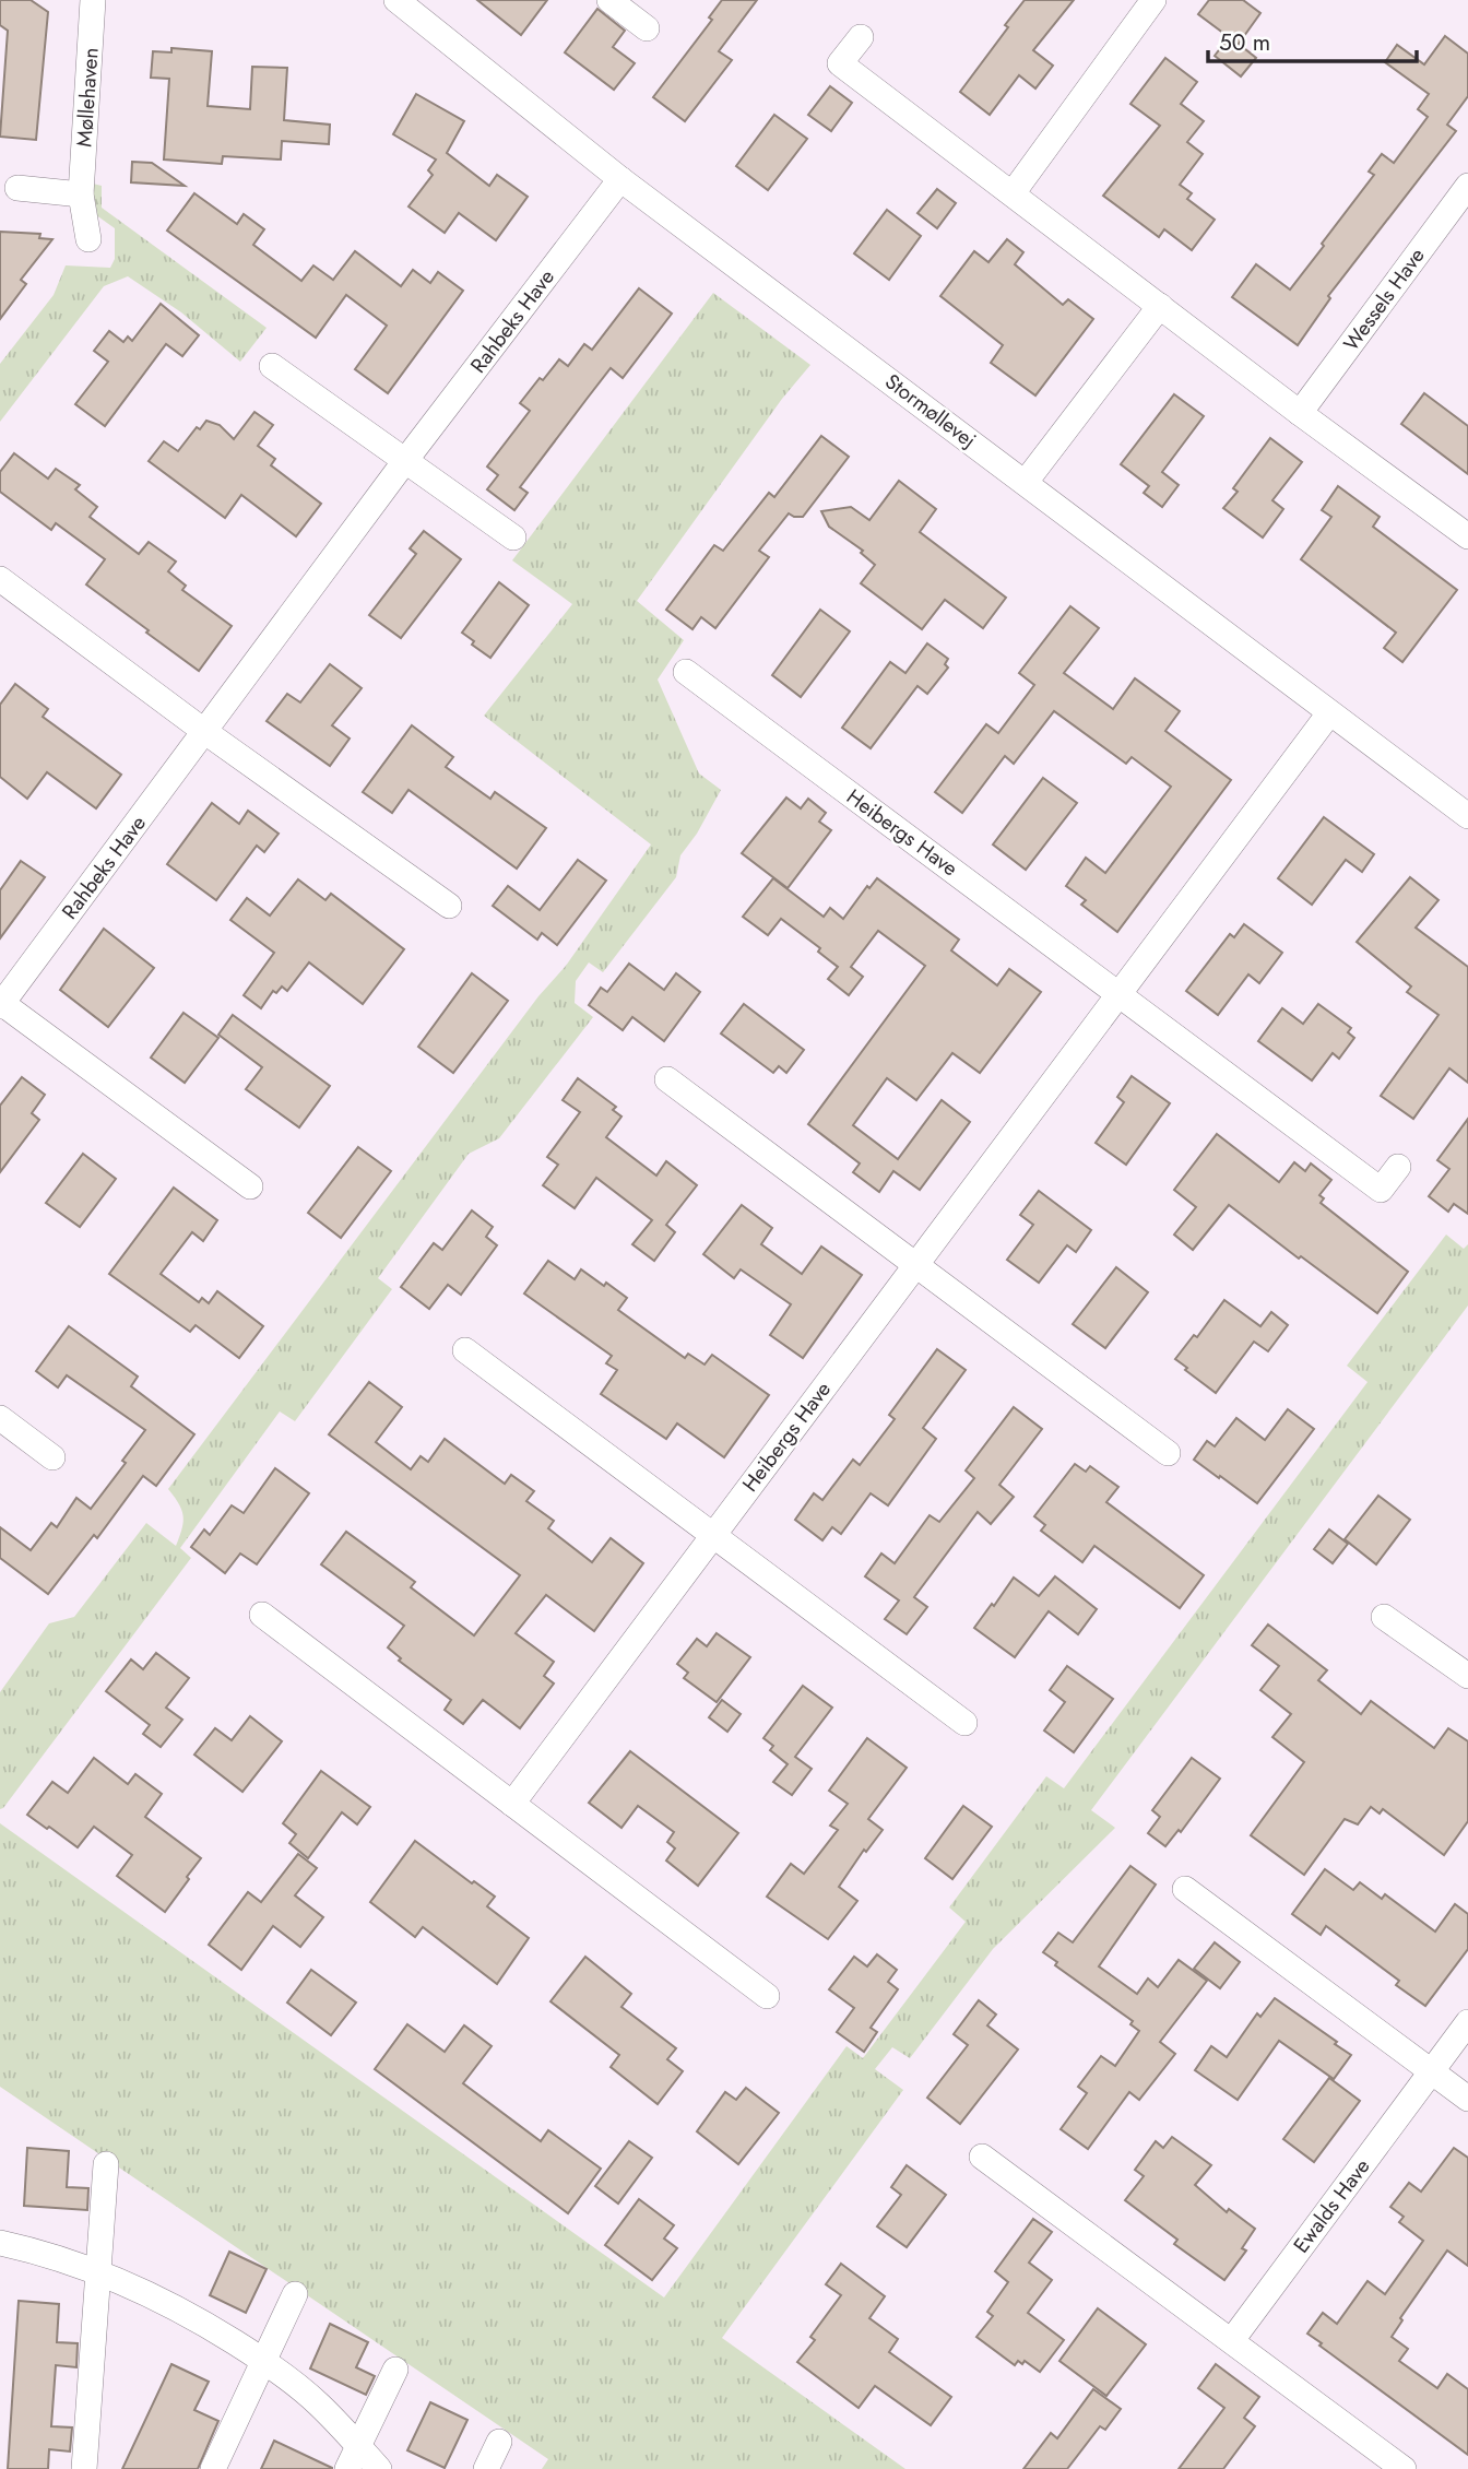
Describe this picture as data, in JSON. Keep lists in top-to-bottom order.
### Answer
{
  "streets": {
    "street": [
      "Møllehaven",
      "Wessels Have",
      "Rahbeks Have",
      "Stormøllevej",
      "Heibergs Have",
      "Ewalds Have"
    ]
  },
  "crossings": [
    ["Rahbeks Have", "Stormøllevej"],
    ["Stormøllevej", "Heibergs Have"]
  ],
  "scale_bar": "50 m"
}
